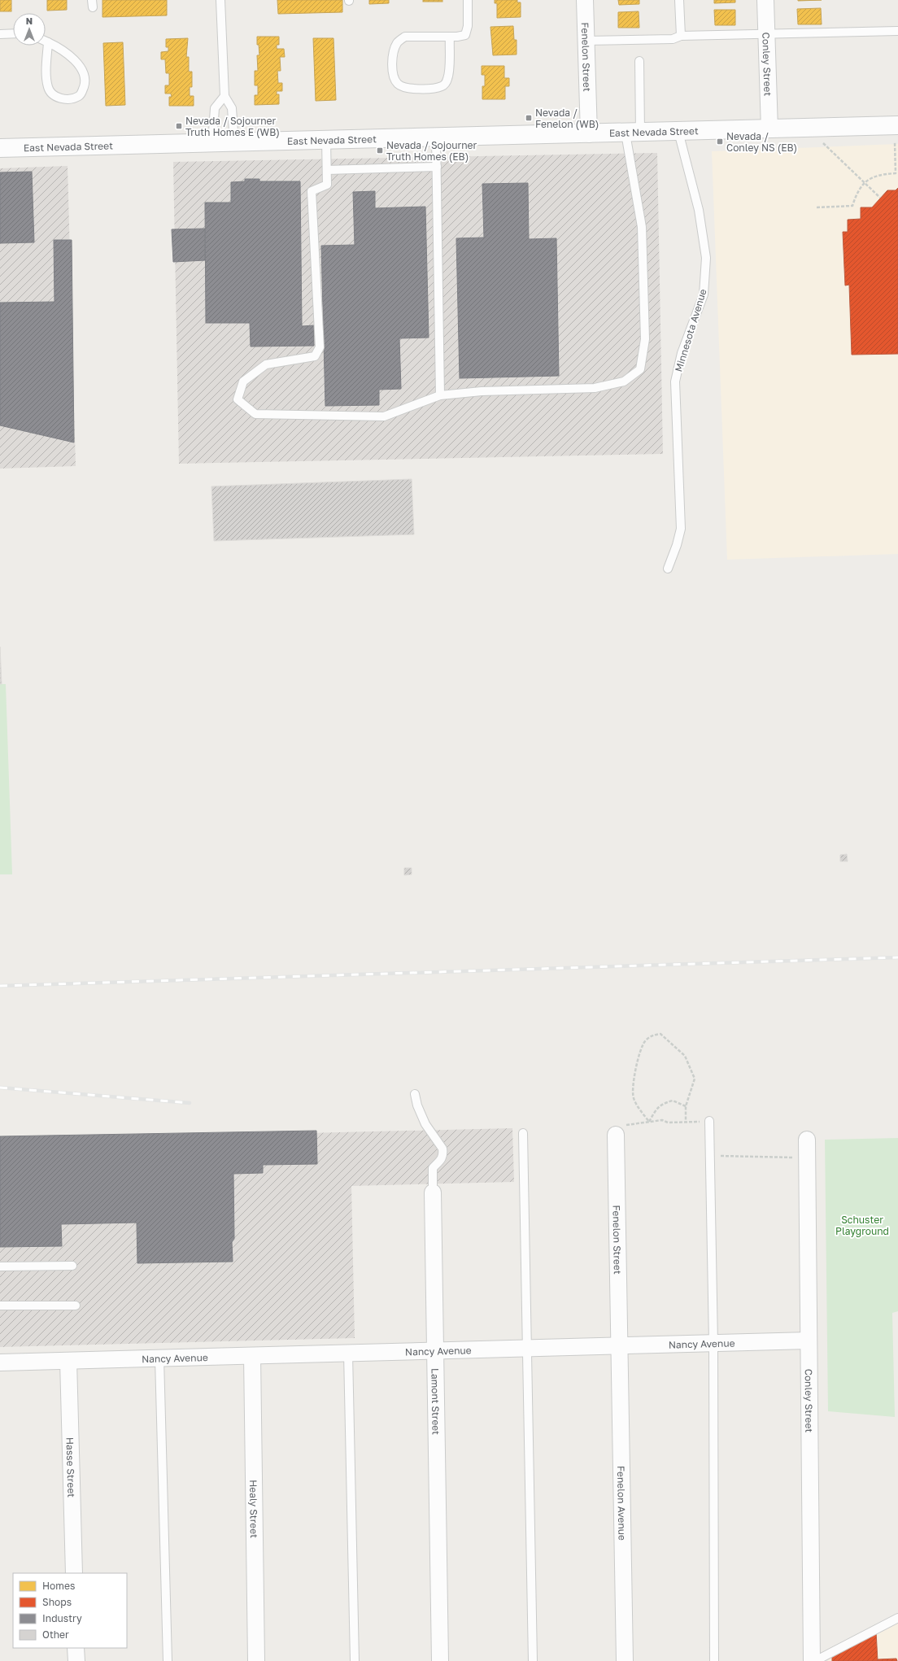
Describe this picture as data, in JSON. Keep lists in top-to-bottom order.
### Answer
{
  "streets": {
    "street": [
      "Fenelon Street",
      "Conley Street",
      "East Nevada Street",
      "Nancy Avenue",
      "Lamont Street",
      "Hasse Street",
      "Fenelon Avenue",
      "Healy Street"
    ],
    "lane": ["Minnesota Avenue"]
  },
  "crossings": [
    ["Fenelon Street", "East Nevada Street"],
    ["Fenelon Street", "Nancy Avenue"],
    ["Fenelon Street", "Fenelon Avenue"],
    ["Conley Street", "East Nevada Street"],
    ["Conley Street", "Nancy Avenue"],
    ["East Nevada Street", "Minnesota Avenue"],
    ["Nancy Avenue", "Lamont Street"],
    ["Nancy Avenue", "Hasse Street"],
    ["Nancy Avenue", "Fenelon Avenue"],
    ["Nancy Avenue", "Healy Street"]
  ],
  "parks": ["Schuster Playground"],
  "places": {
    "transit": [
      "Nevada / Fenelon (WB)",
      "Nevada / Sojourner Truth Homes E (WB)",
      "Nevada / Conley NS (EB)",
      "Nevada / Sojourner Truth Homes (EB)"
    ]
  },
  "legend": [
    "Homes",
    "Shops",
    "Industry",
    "Other"
  ],
  "north": "top"
}
